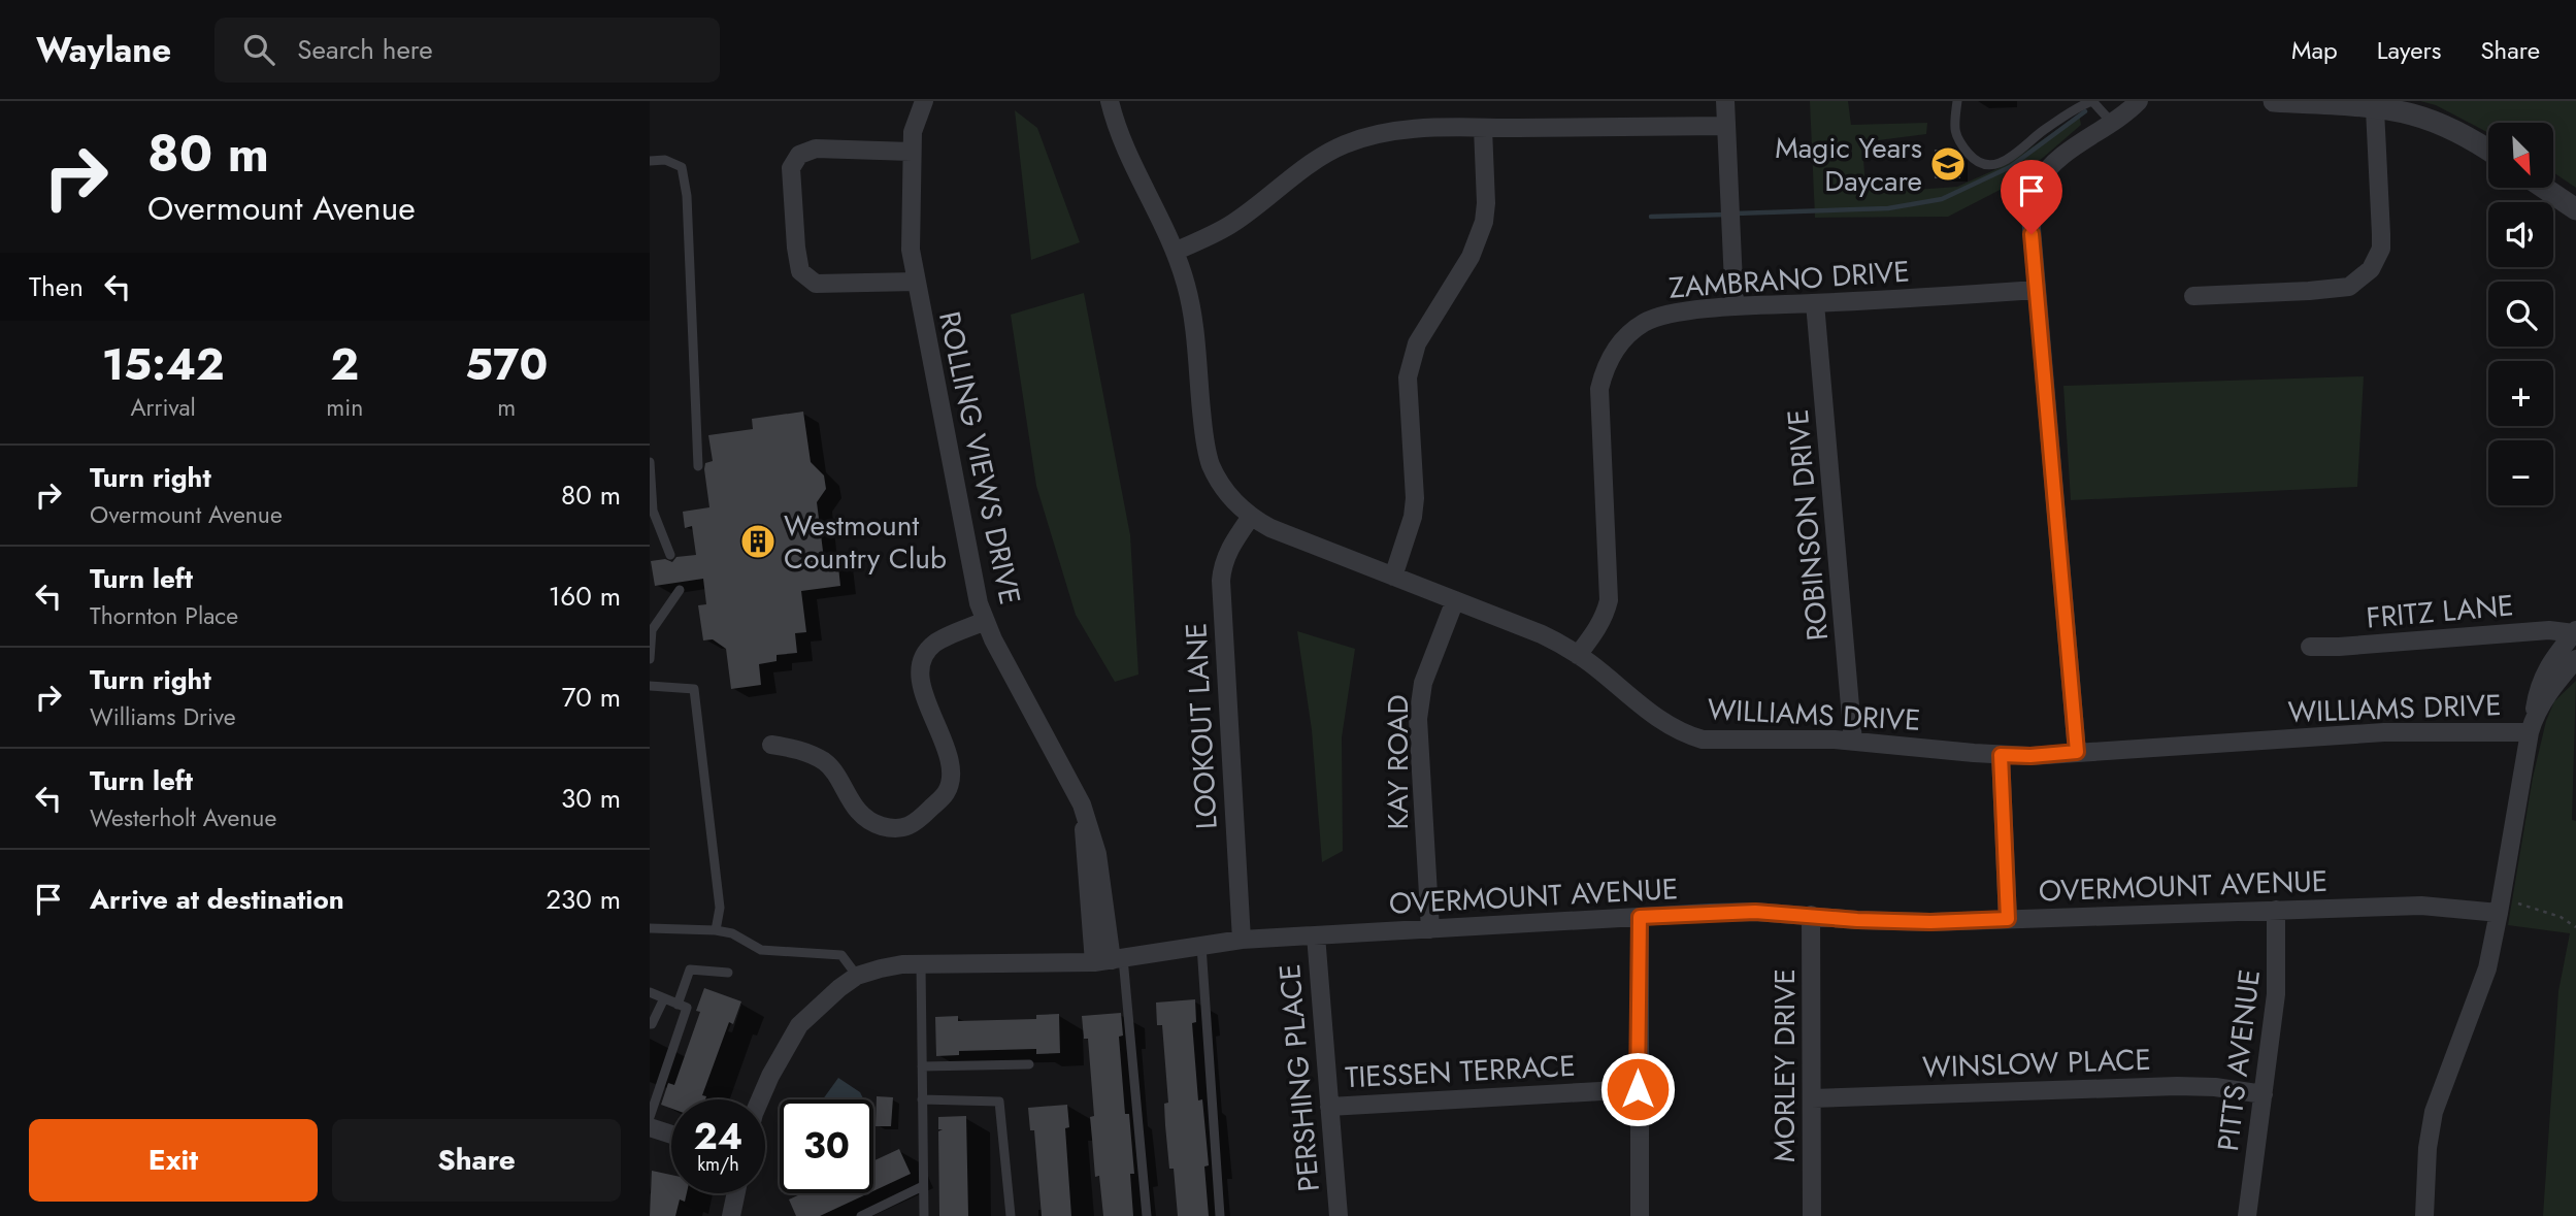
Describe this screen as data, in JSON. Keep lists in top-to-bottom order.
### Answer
{
  "streets": {
    "street": [
      "ZAMBRANO DRIVE",
      "ROLLING VIEWS DRIVE",
      "ROBINSON DRIVE",
      "FRITZ LANE",
      "WILLIAMS DRIVE",
      "LOOKOUT LANE",
      "KAY ROAD",
      "OVERMOUNT AVENUE",
      "PITTS AVENUE",
      "WINSLOW PLACE",
      "MORLEY DRIVE",
      "TIESSEN TERRACE",
      "PERSHING PLACE"
    ]
  },
  "crossings": [
    ["ZAMBRANO DRIVE", "ROBINSON DRIVE"],
    ["ZAMBRANO DRIVE", "WILLIAMS DRIVE"],
    ["ROLLING VIEWS DRIVE", "OVERMOUNT AVENUE"],
    ["ROBINSON DRIVE", "WILLIAMS DRIVE"],
    ["WILLIAMS DRIVE", "LOOKOUT LANE"],
    ["WILLIAMS DRIVE", "KAY ROAD"],
    ["LOOKOUT LANE", "OVERMOUNT AVENUE"],
    ["KAY ROAD", "OVERMOUNT AVENUE"],
    ["OVERMOUNT AVENUE", "PITTS AVENUE"],
    ["OVERMOUNT AVENUE", "MORLEY DRIVE"],
    ["OVERMOUNT AVENUE", "PERSHING PLACE"],
    ["PITTS AVENUE", "WINSLOW PLACE"],
    ["WINSLOW PLACE", "MORLEY DRIVE"],
    ["TIESSEN TERRACE", "PERSHING PLACE"]
  ],
  "places": {
    "school or university": ["Magic Years Daycare"],
    "building": ["Westmount Country Club"]
  },
  "north": "bottom right",
  "page": {
    "header": "Waylane",
    "search": "Search here",
    "nav": ["Map", "Layers", "Share"],
    "turn": ["80 m", "Overmount Avenue"],
    "map_buttons": ["+", "−"],
    "then": "Then",
    "eta": [
      "15:42",
      "Arrival",
      "2",
      "min",
      "570",
      "m"
    ],
    "list": [
      {
        "name": "Turn right",
        "note": "Overmount Avenue",
        "value": "80 m"
      },
      {
        "name": "Turn left",
        "note": "Thornton Place",
        "value": "160 m"
      },
      {
        "name": "Turn right",
        "note": "Williams Drive",
        "value": "70 m"
      },
      {
        "name": "Turn left",
        "note": "Westerholt Avenue",
        "value": "30 m"
      },
      {
        "name": "Arrive at destination",
        "value": "230 m"
      }
    ],
    "speed": "24 km/h",
    "limit": "30",
    "buttons": ["Exit", "Share"]
  }
}
